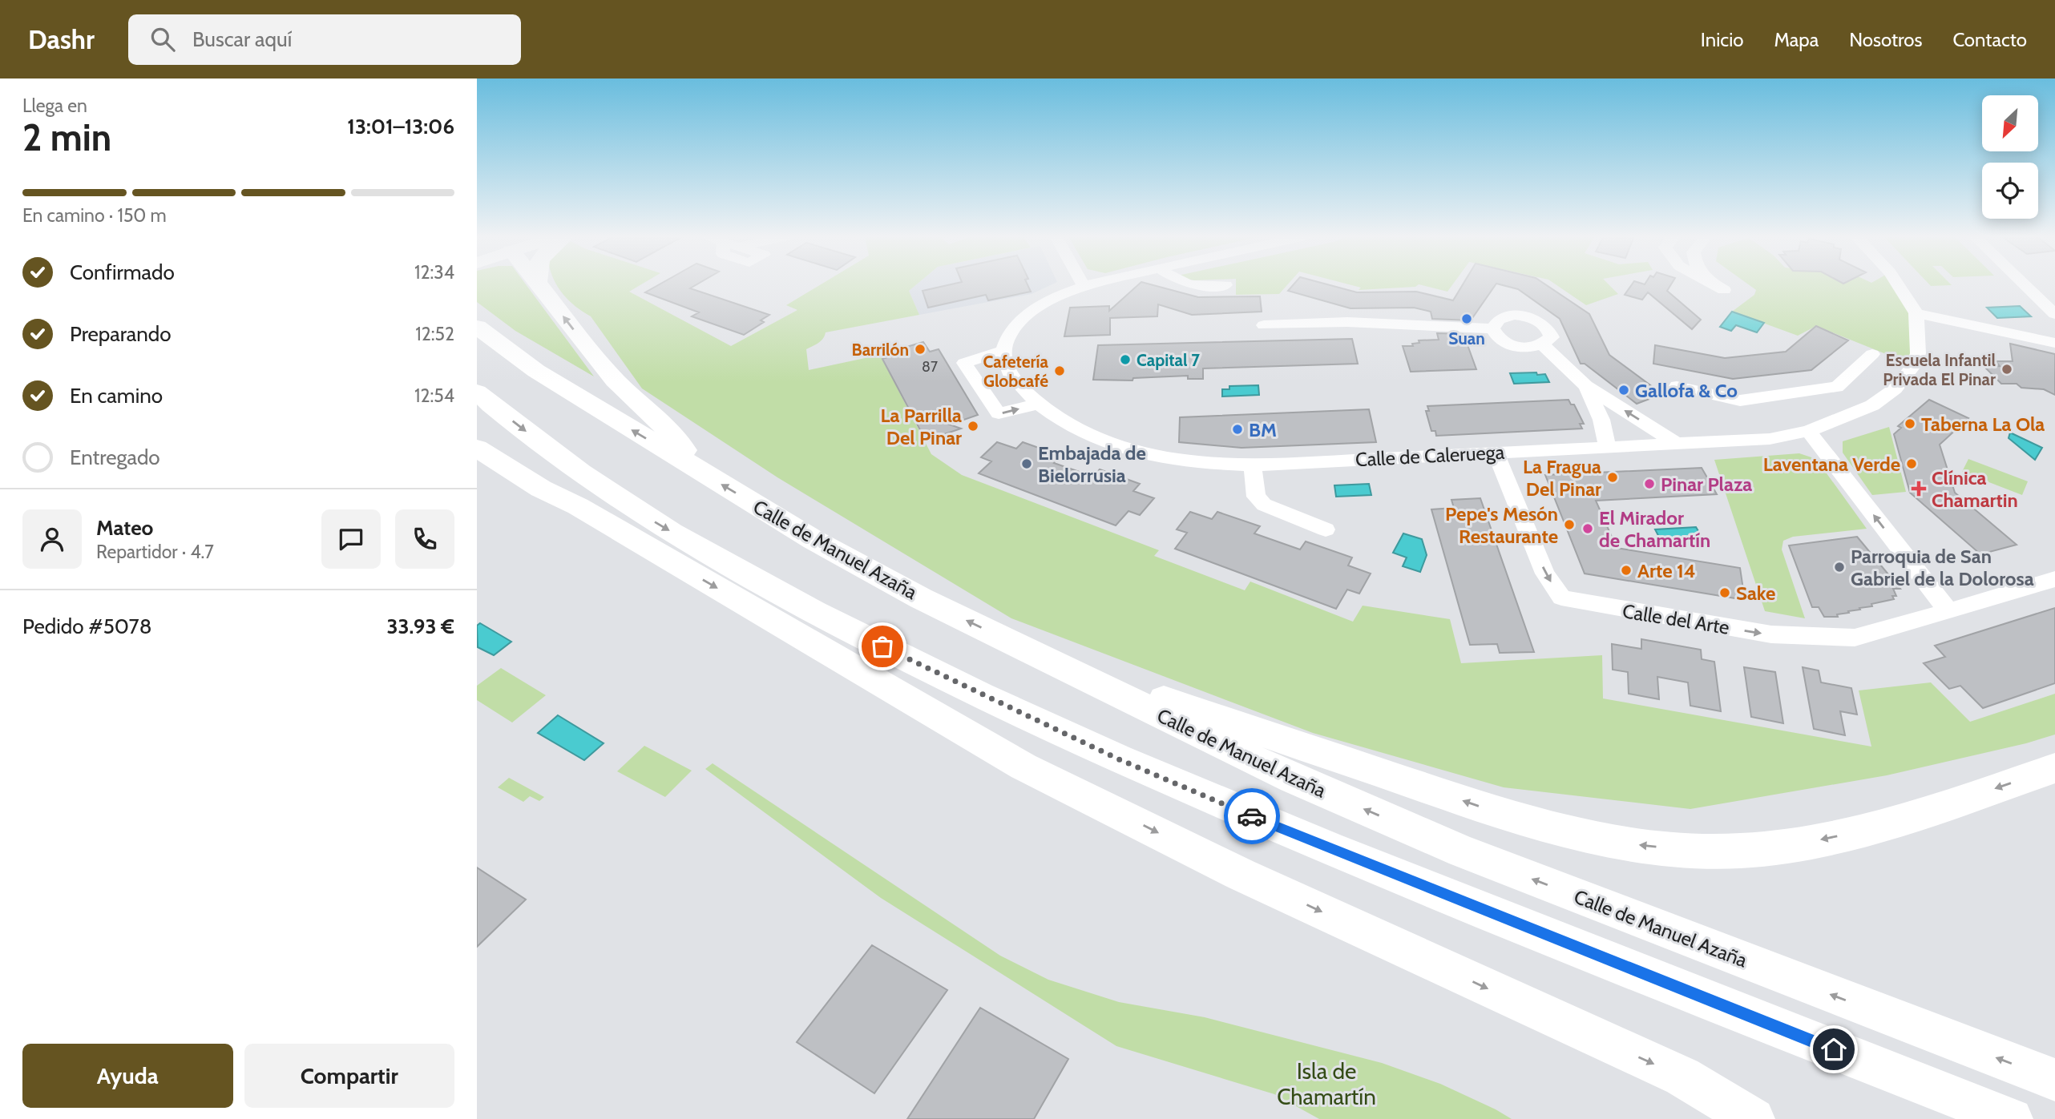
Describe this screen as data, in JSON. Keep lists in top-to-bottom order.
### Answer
{
  "streets": {
    "highway": ["Calle de Manuel Azaña"],
    "street": ["Calle de Caleruega", "Calle del Arte"]
  },
  "crossings": [
    ["Calle de Caleruega", "Calle del Arte"]
  ],
  "one_way": ["Calle del Arte"],
  "parks": ["Isla de Chamartín"],
  "places": {
    "other": [
      "Suan",
      "Barrilón",
      "Capital 7",
      "Escuela Infantil Privada El Pinar",
      "Cafetería Globcafé",
      "Gallofa & Co",
      "Taberna La Ola",
      "La Parrilla Del Pinar",
      "BM",
      "Embajada de Bielorrusia",
      "Laventana Verde",
      "La Fragua Del Pinar",
      "Pinar Plaza",
      "Pepe's Mesón Restaurante",
      "El Mirador de Chamartín",
      "Parroquia de San Gabriel de la Dolorosa",
      "Arte 14",
      "Sake"
    ],
    "health": ["Clínica Chamartin"]
  },
  "house_numbers": ["87"],
  "north": "bottom left",
  "page": {
    "header": "Dashr",
    "search": "Buscar aquí",
    "nav": [
      "Inicio",
      "Mapa",
      "Nosotros",
      "Contacto"
    ],
    "heading": ["2 min", "Llega en", "13:01–13:06"],
    "panel": [
      "Mateo",
      "Repartidor · 4.7",
      "Pedido #5078",
      "33.93 €"
    ],
    "bar": "En camino · 150 m",
    "list": [
      ["Confirmado", "12:34"],
      ["Preparando", "12:52"],
      ["En camino", "12:54"],
      "Entregado"
    ],
    "buttons": ["Ayuda", "Compartir"]
  }
}
